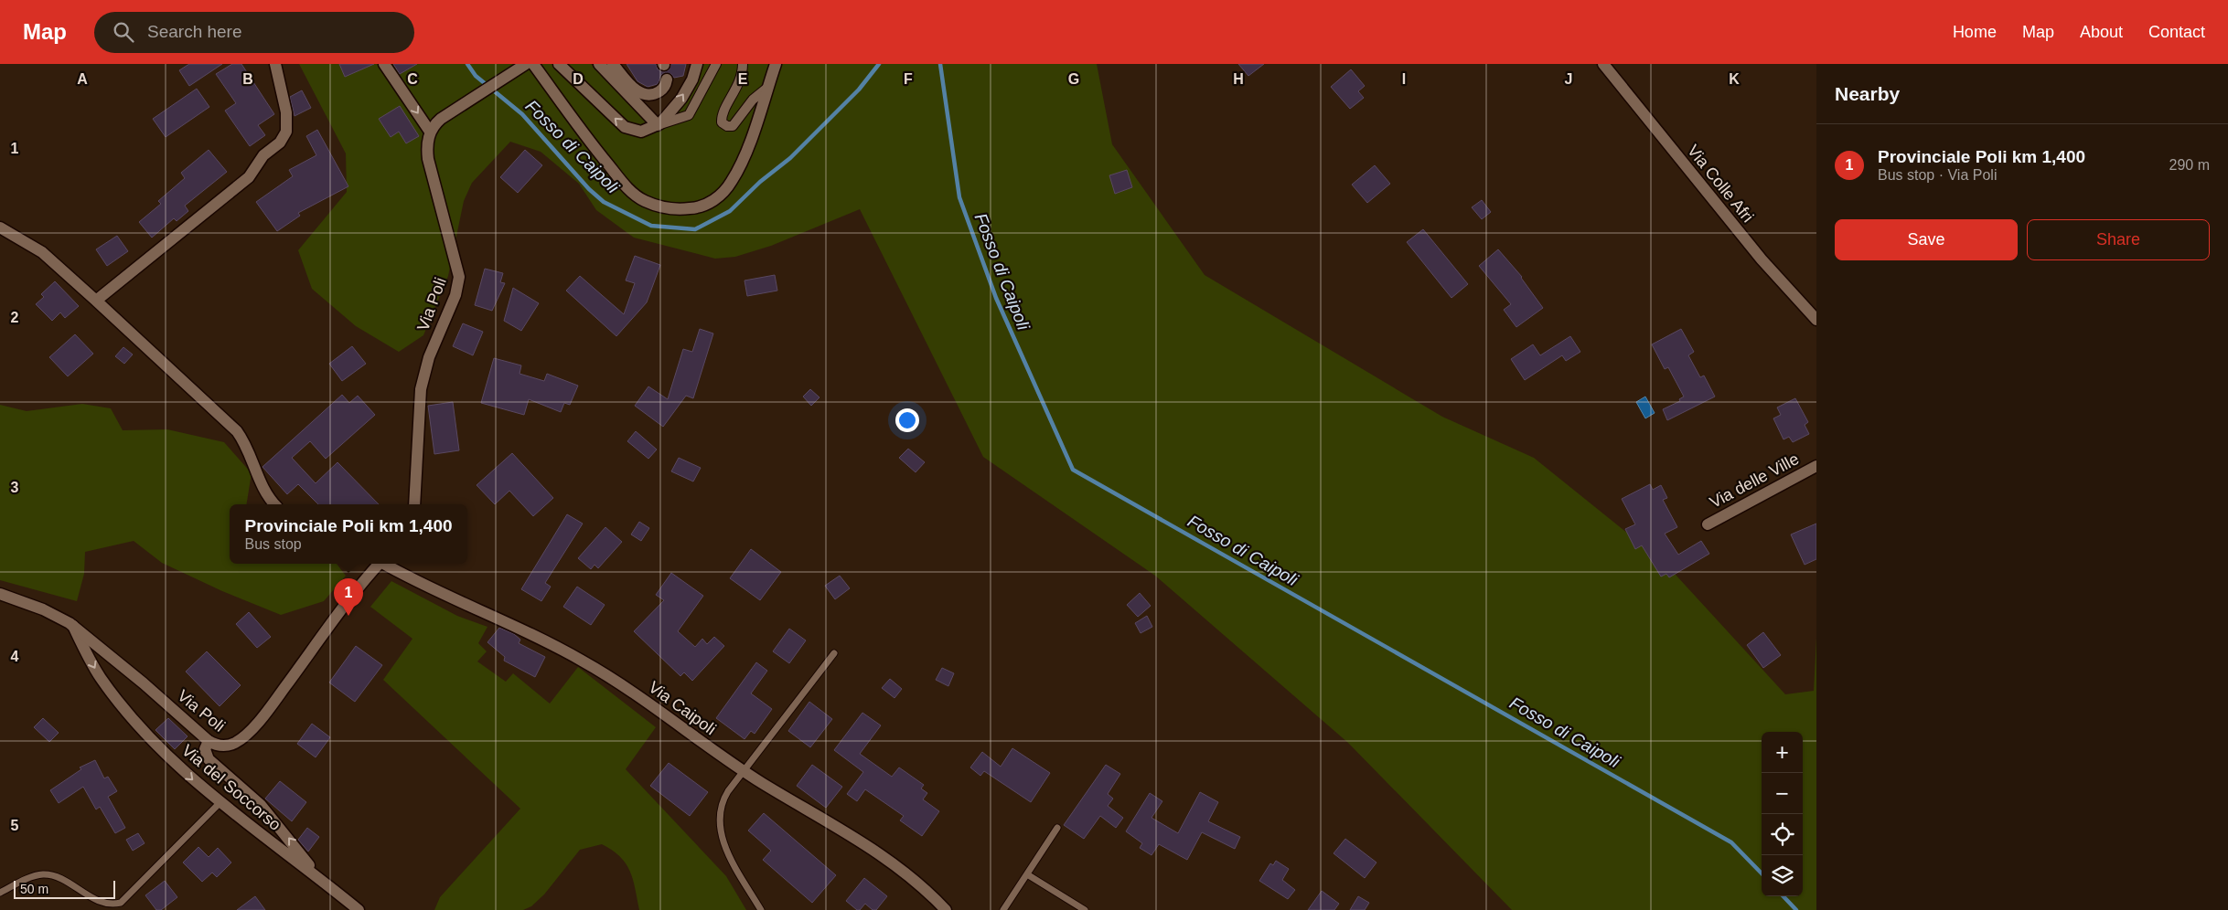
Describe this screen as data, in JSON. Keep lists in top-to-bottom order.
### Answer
{
  "streets": {
    "street": [
      "Via Colle Afri",
      "Via Poli",
      "Via delle Ville",
      "Via Caipoli",
      "Via del Soccorso"
    ]
  },
  "crossings": [
    ["Via Poli", "Via del Soccorso"]
  ],
  "one_way": ["Via del Soccorso"],
  "water": ["Fosso di Caipoli"],
  "scale_bar": "50 m",
  "page": {
    "header": "Map",
    "search": "Search here",
    "nav": [
      "Home",
      "Map",
      "About",
      "Contact"
    ],
    "heading": "Nearby",
    "list": [
      {
        "mark": "1",
        "name": "Provinciale Poli km 1,400",
        "note": "Bus stop · Via Poli",
        "value": "290 m"
      }
    ],
    "buttons": ["Save", "Share"],
    "popup": ["Provinciale Poli km 1,400", "Bus stop"],
    "pins": "1",
    "map_buttons": ["+", "−"],
    "scale": "50 m"
  },
  "grid": {
    "columns": [
      "A",
      "B",
      "C",
      "D",
      "E",
      "F",
      "G",
      "H",
      "I",
      "J",
      "K"
    ],
    "rows": [
      "1",
      "2",
      "3",
      "4",
      "5"
    ]
  }
}
